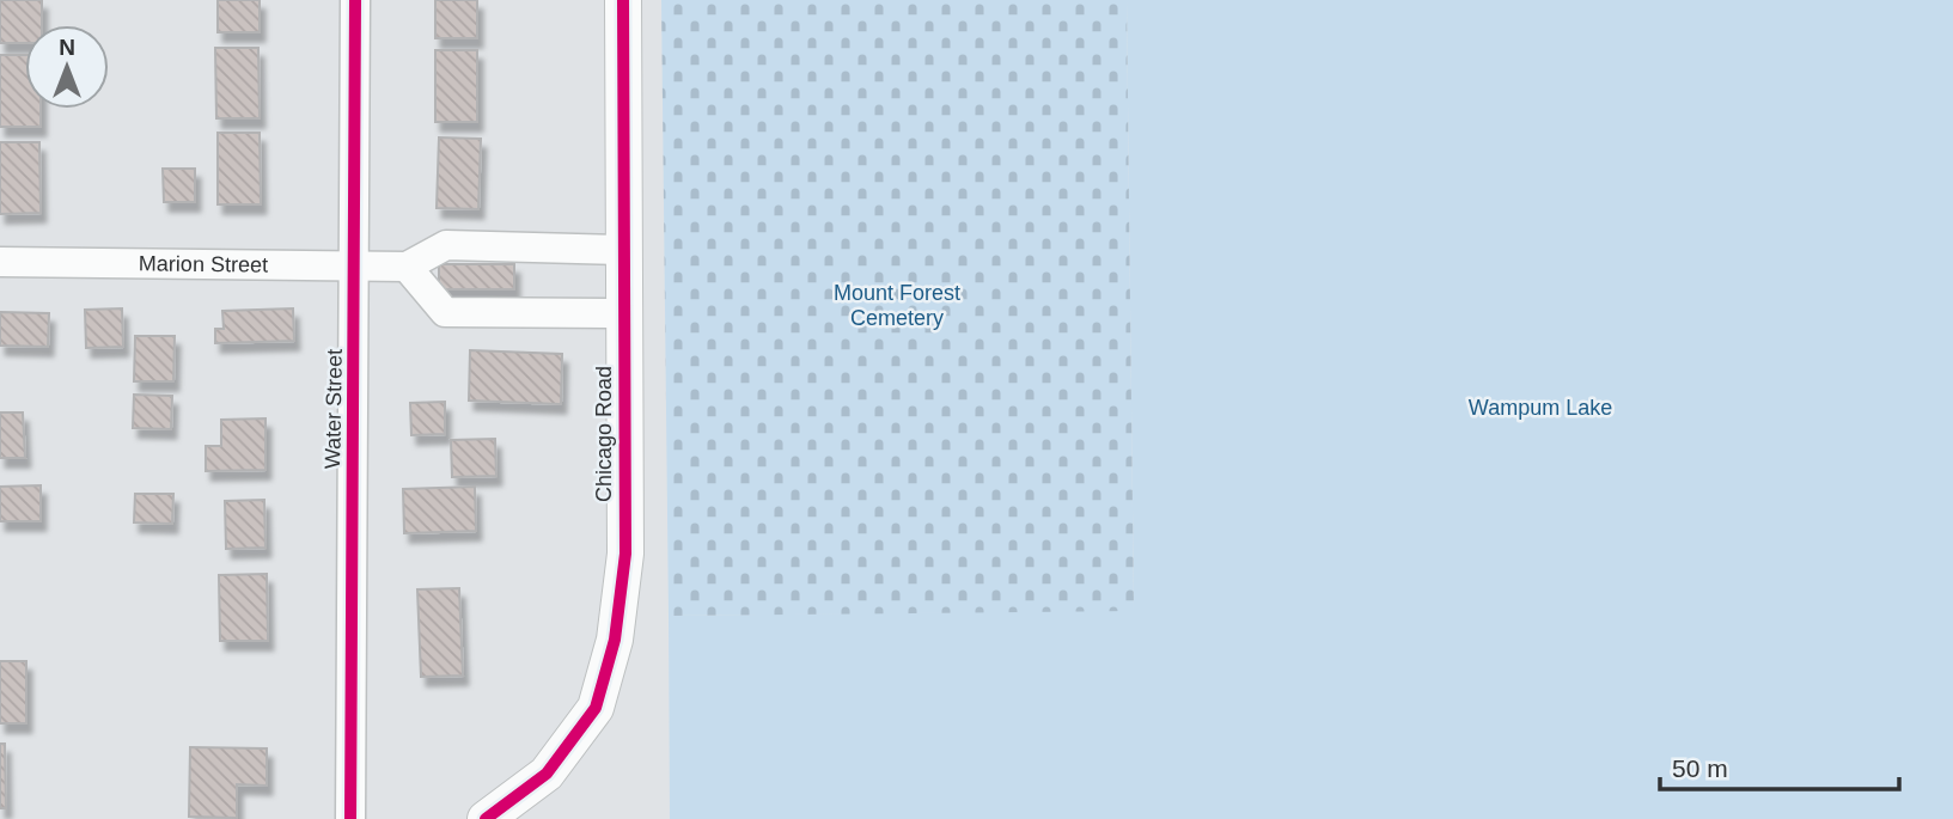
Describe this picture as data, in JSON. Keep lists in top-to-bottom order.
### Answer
{
  "streets": {
    "street": ["Marion Street", "Water Street", "Chicago Road"]
  },
  "crossings": [
    ["Marion Street", "Water Street"]
  ],
  "parks": ["Mount Forest Cemetery", "Wampum Lake"],
  "scale_bar": "50 m",
  "north": "top"
}
